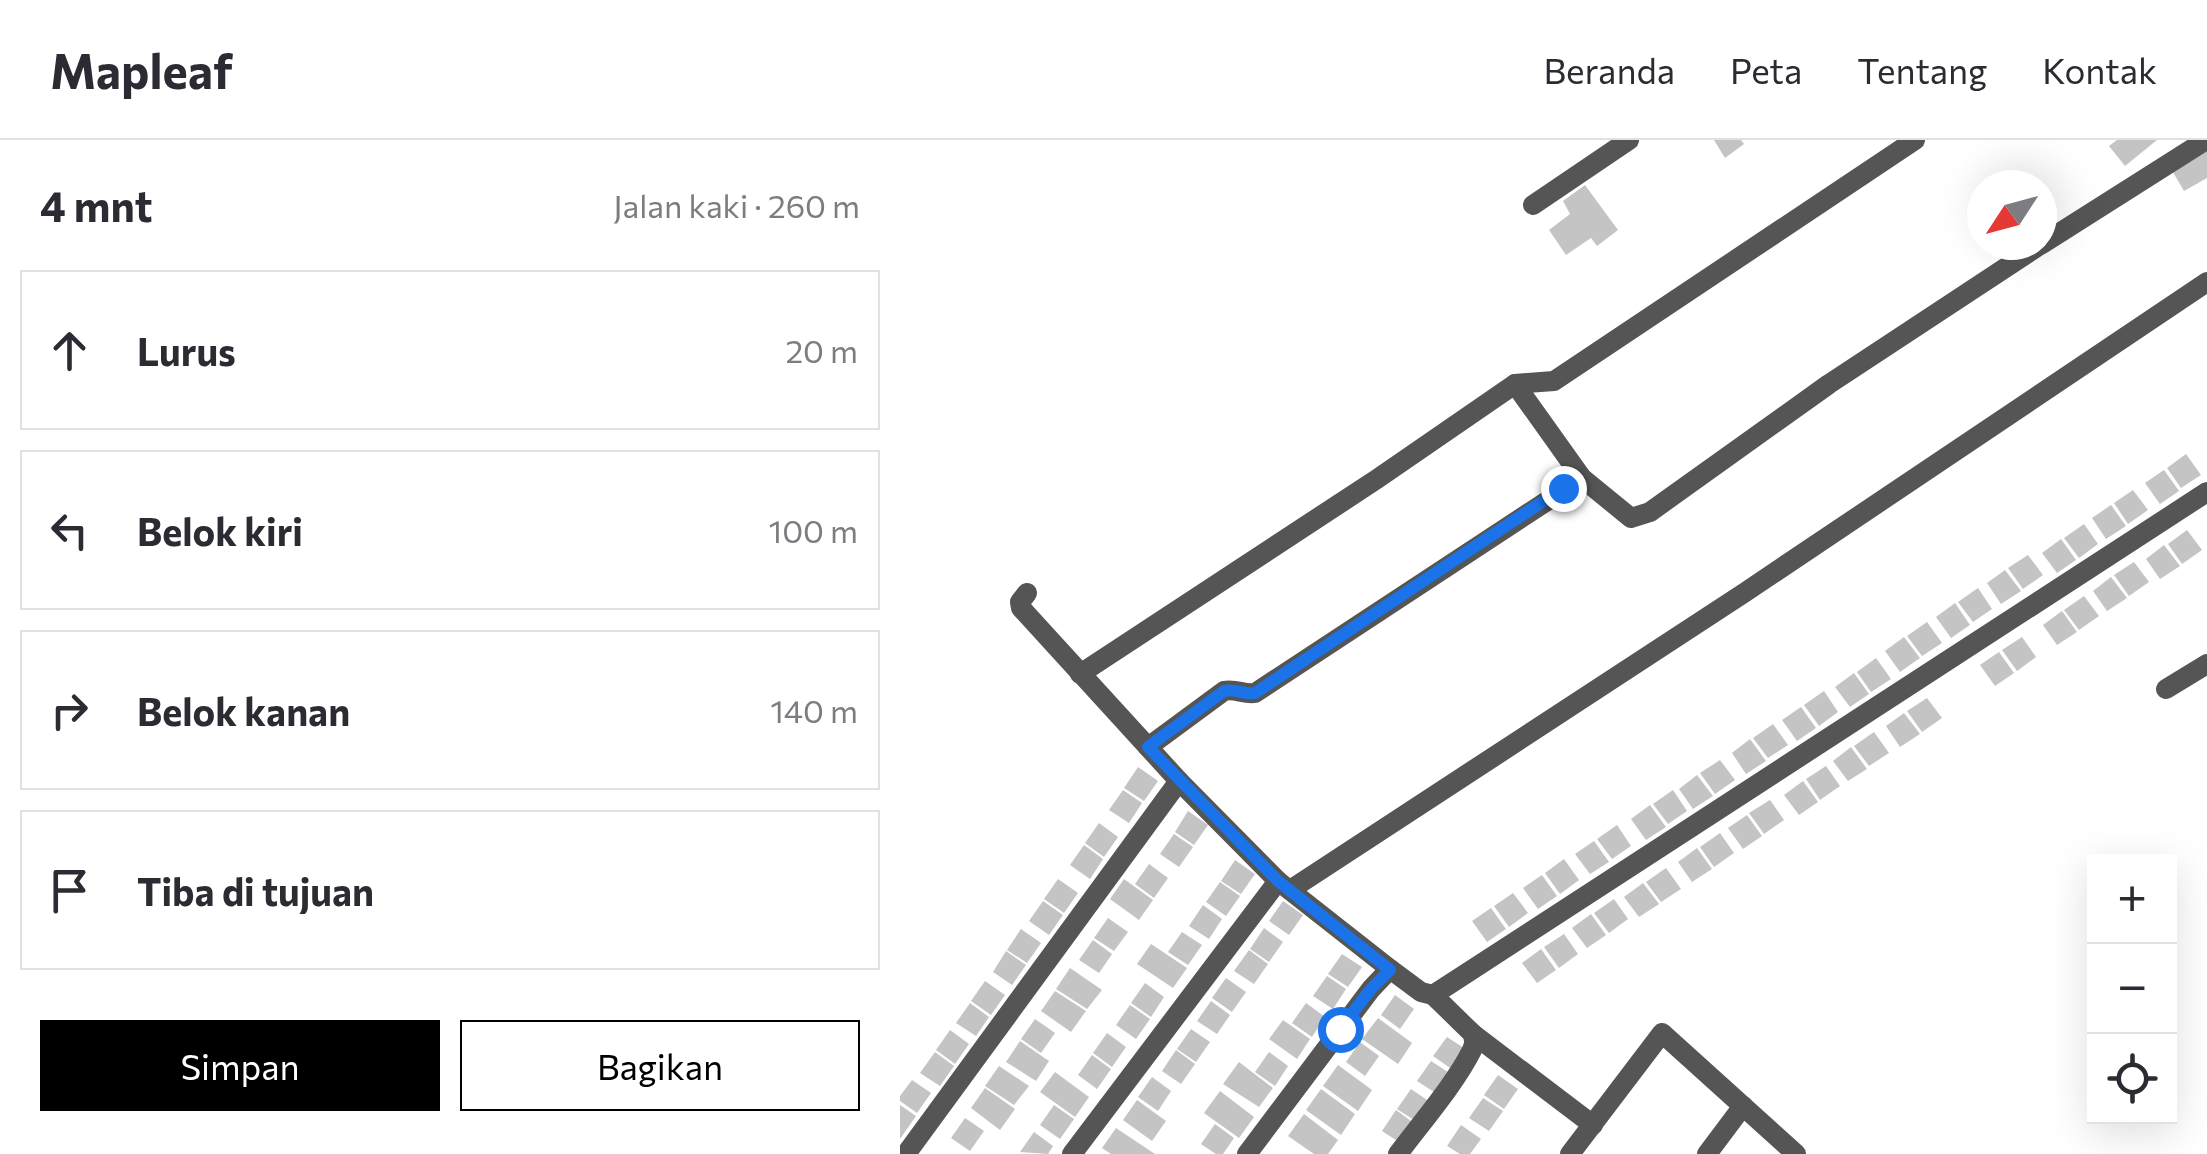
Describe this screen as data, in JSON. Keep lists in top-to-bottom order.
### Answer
{
  "north": "bottom left",
  "page": {
    "header": "Mapleaf",
    "nav": [
      "Beranda",
      "Peta",
      "Tentang",
      "Kontak"
    ],
    "heading": ["4 mnt", "Jalan kaki · 260 m"],
    "list": [
      ["Lurus", "20 m"],
      ["Belok kiri", "100 m"],
      ["Belok kanan", "140 m"],
      "Tiba di tujuan"
    ],
    "map_buttons": ["+", "−"],
    "buttons": ["Simpan", "Bagikan"]
  }
}
